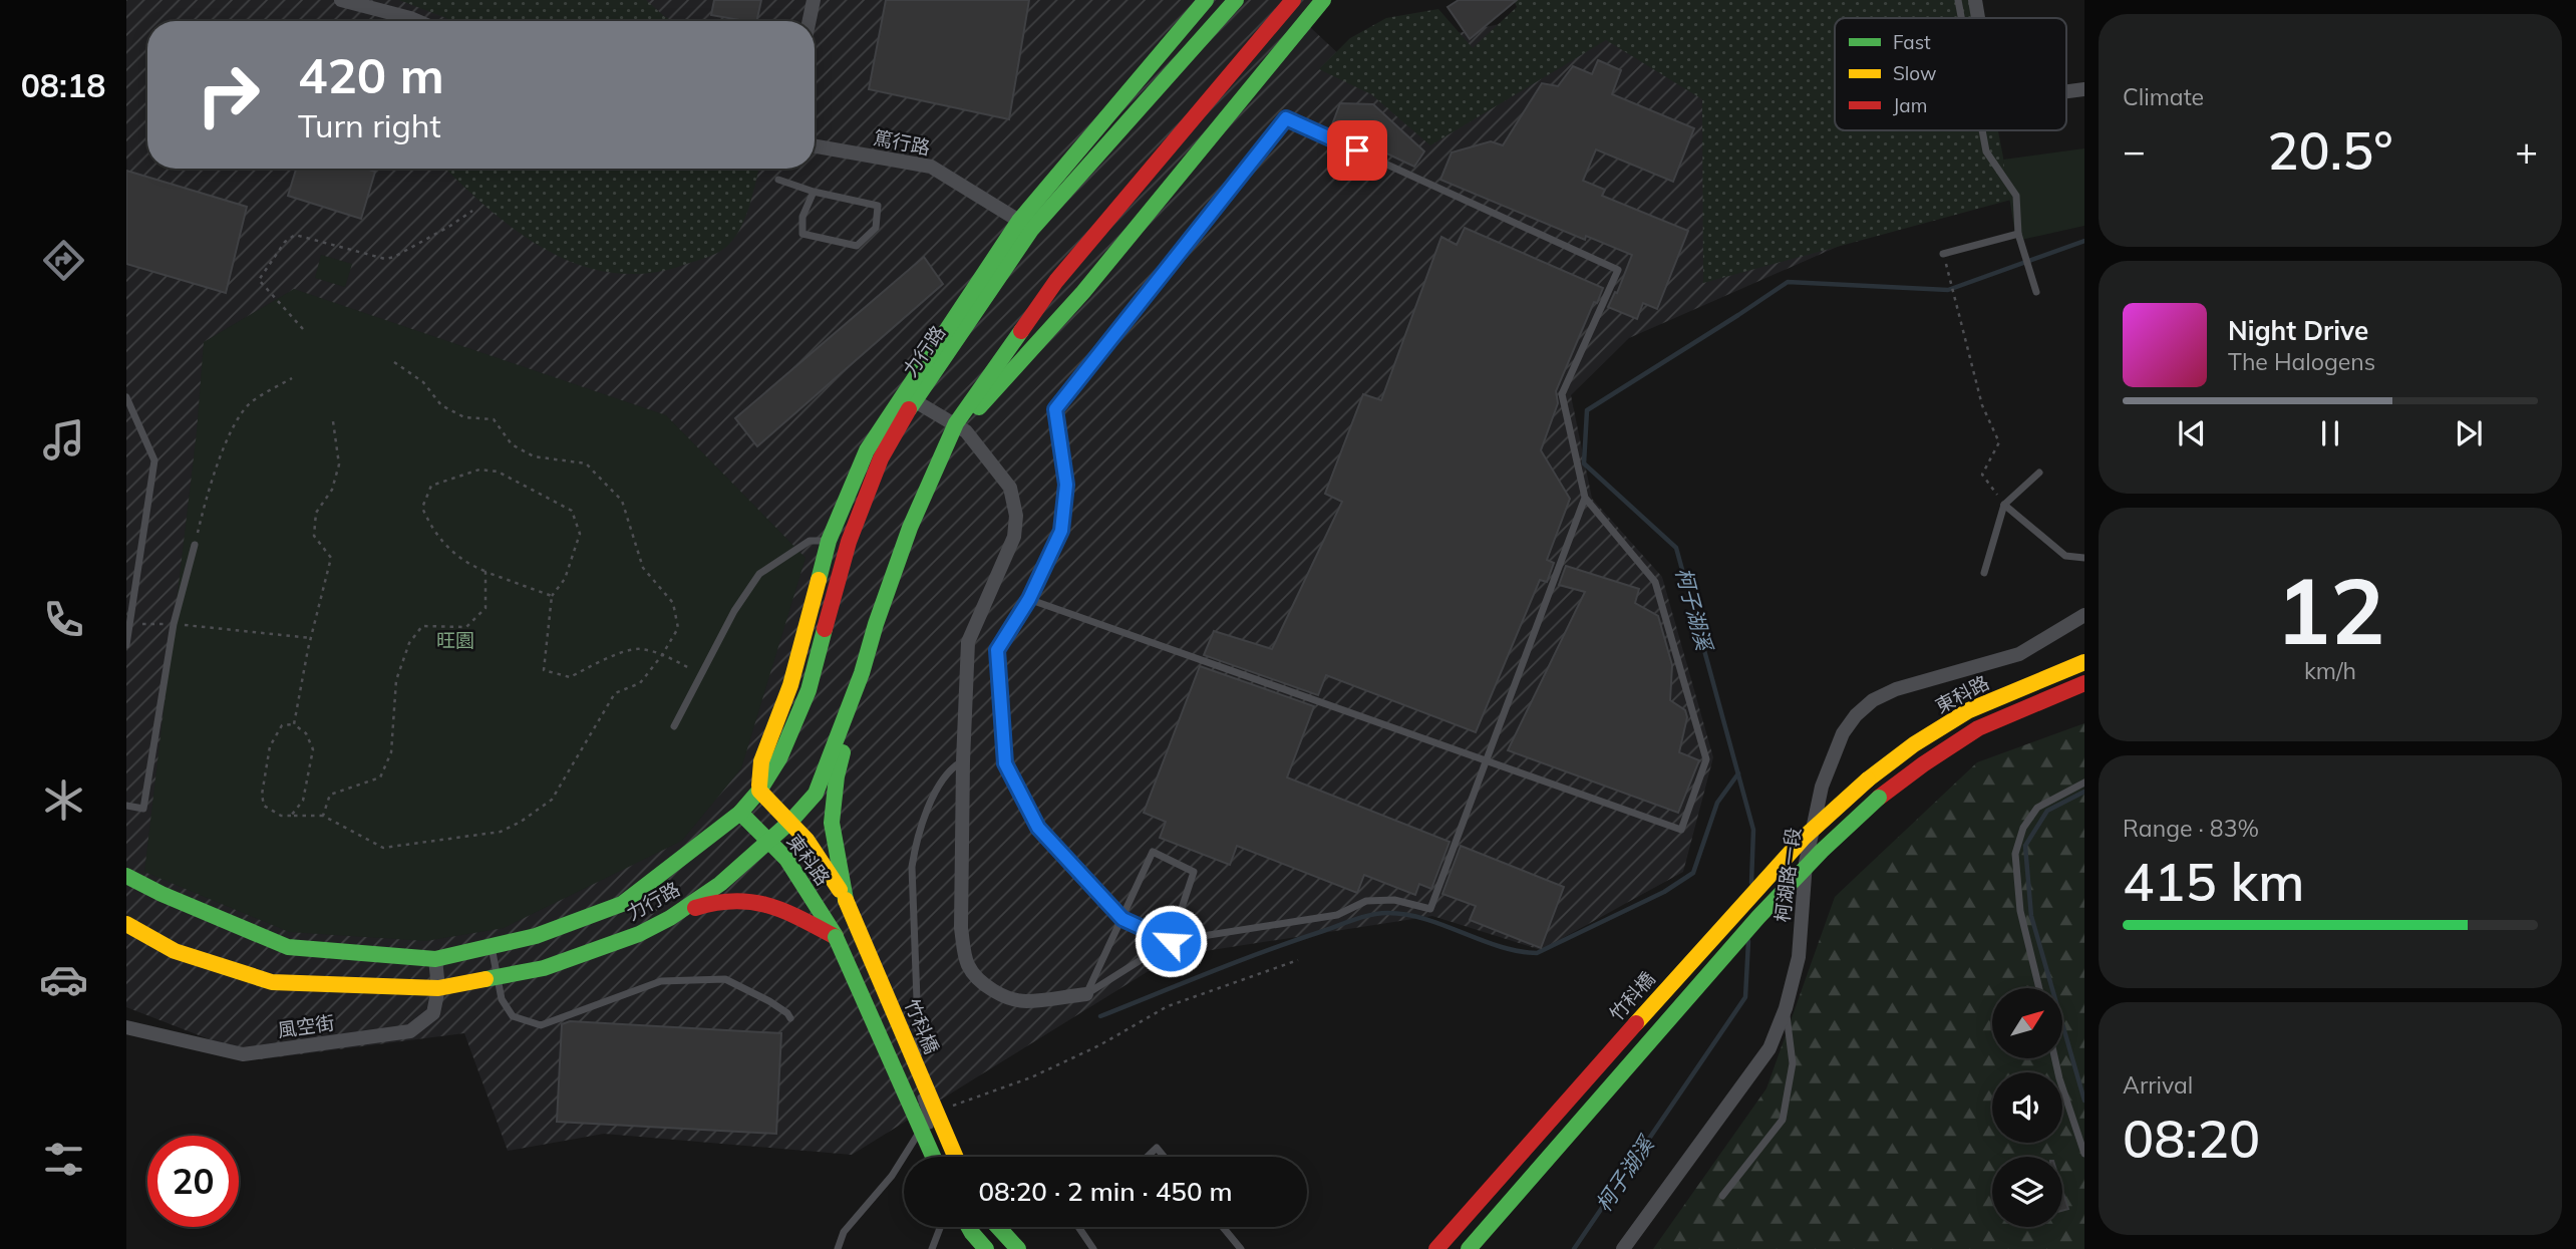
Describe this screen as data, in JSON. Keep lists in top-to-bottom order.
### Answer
{
  "streets": {
    "street": [
      "篤行路",
      "力行路",
      "東科路",
      "柯湖路一段",
      "竹科橋",
      "風空街"
    ]
  },
  "crossings": [
    ["篤行路", "力行路"],
    ["力行路", "東科路"],
    ["力行路", "風空街"],
    ["東科路", "竹科橋"]
  ],
  "water": ["柯子湖溪"],
  "parks": ["旺園"],
  "legend": ["Fast", "Slow", "Jam"],
  "north": "top right",
  "page": {
    "tabs": "08:18",
    "tile": [
      "Climate",
      ["12", "km/h"],
      ["Range · 83%", "415 km"],
      ["Arrival", "08:20"]
    ],
    "turn": ["420 m", "Turn right"],
    "heat": ["−", "20.5°", "+"],
    "song": ["Night Drive", "The Halogens"],
    "limit": "20",
    "trip": "08:20 · 2 min · 450 m"
  }
}
